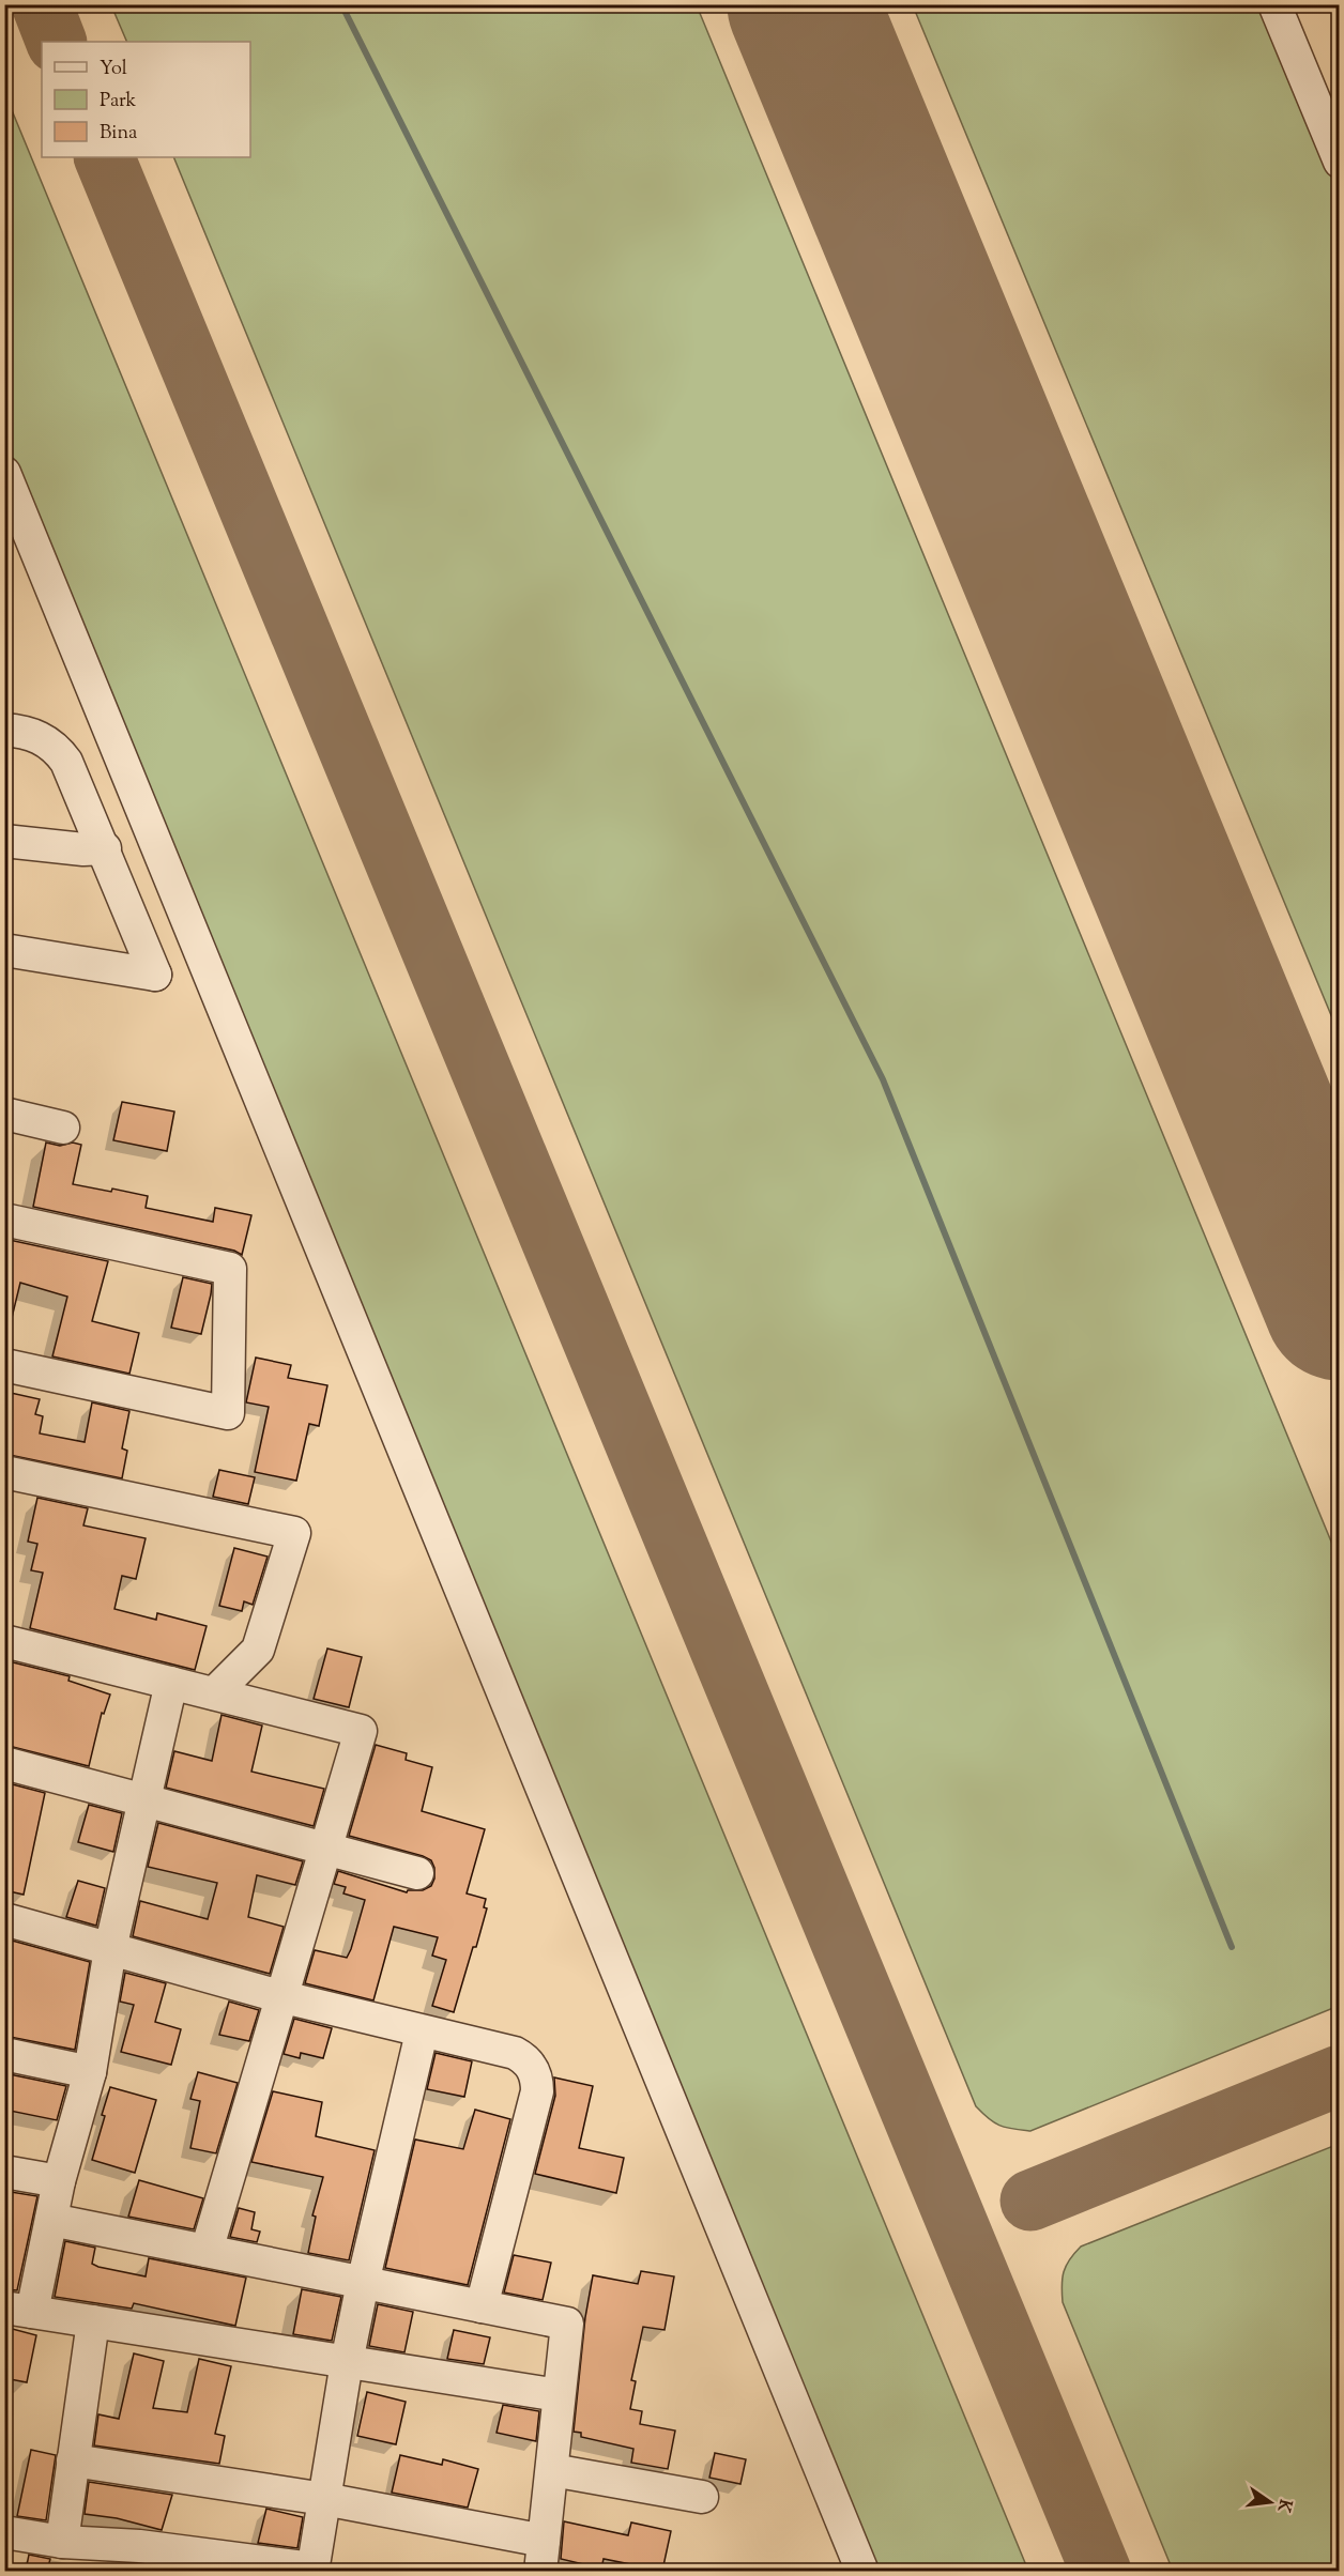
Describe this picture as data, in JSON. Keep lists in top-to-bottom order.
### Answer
{
  "legend": ["Yol", "Park", "Bina"],
  "north": "right"
}
